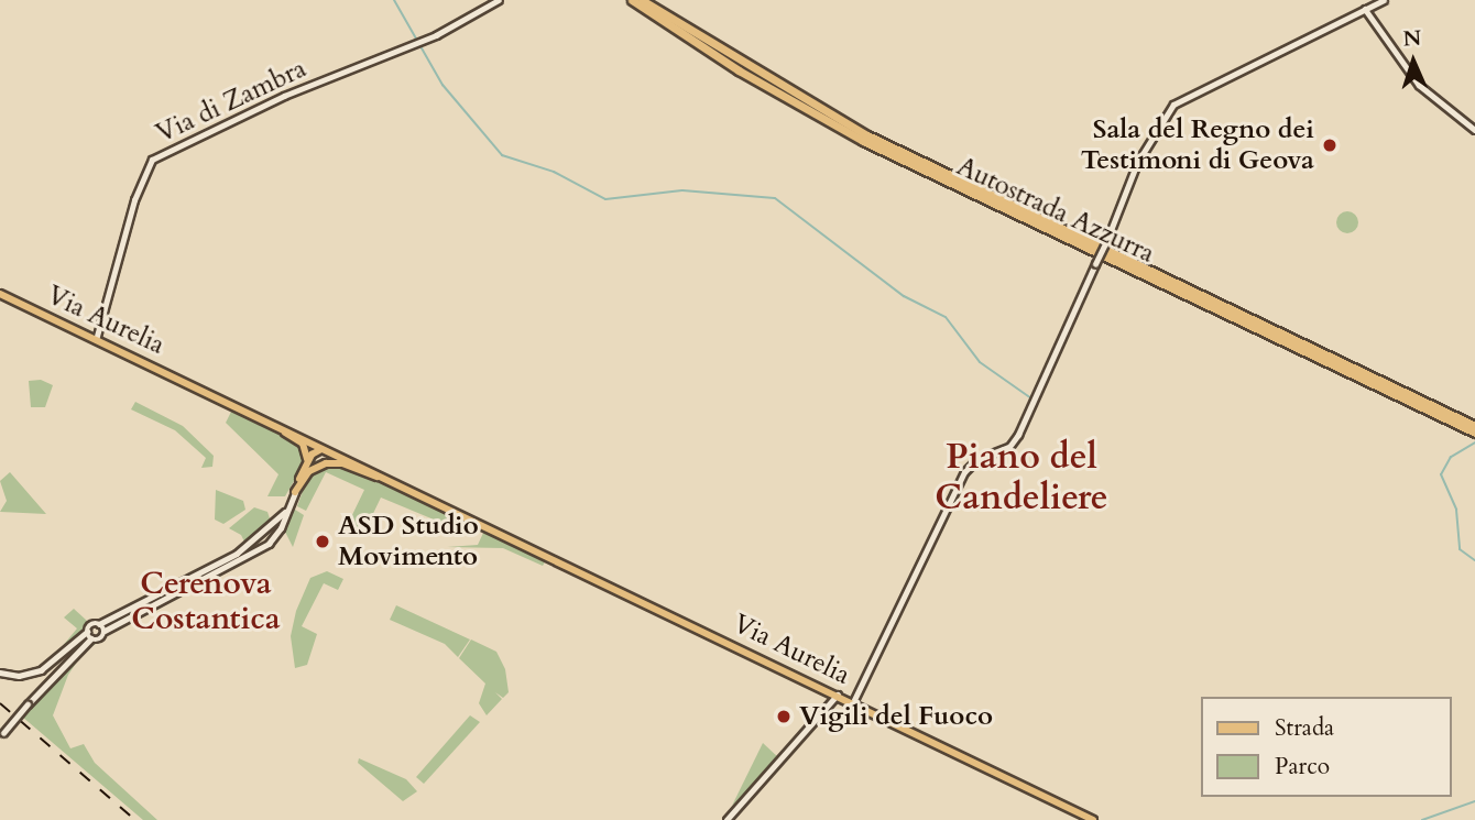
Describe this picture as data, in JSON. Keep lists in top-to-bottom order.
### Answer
{
  "streets": {
    "highway": ["Autostrada Azzurra"],
    "main road": ["Via Aurelia"],
    "street": ["Via di Zambra"]
  },
  "crossings": [
    ["Via di Zambra", "Via Aurelia"]
  ],
  "districts": ["Piano del Candeliere", "Cerenova Costantica"],
  "places": ["Sala del Regno dei Testimoni di Geova", "ASD Studio Movimento", "Vigili del Fuoco"],
  "legend": ["Strada", "Parco"],
  "north": "top"
}
